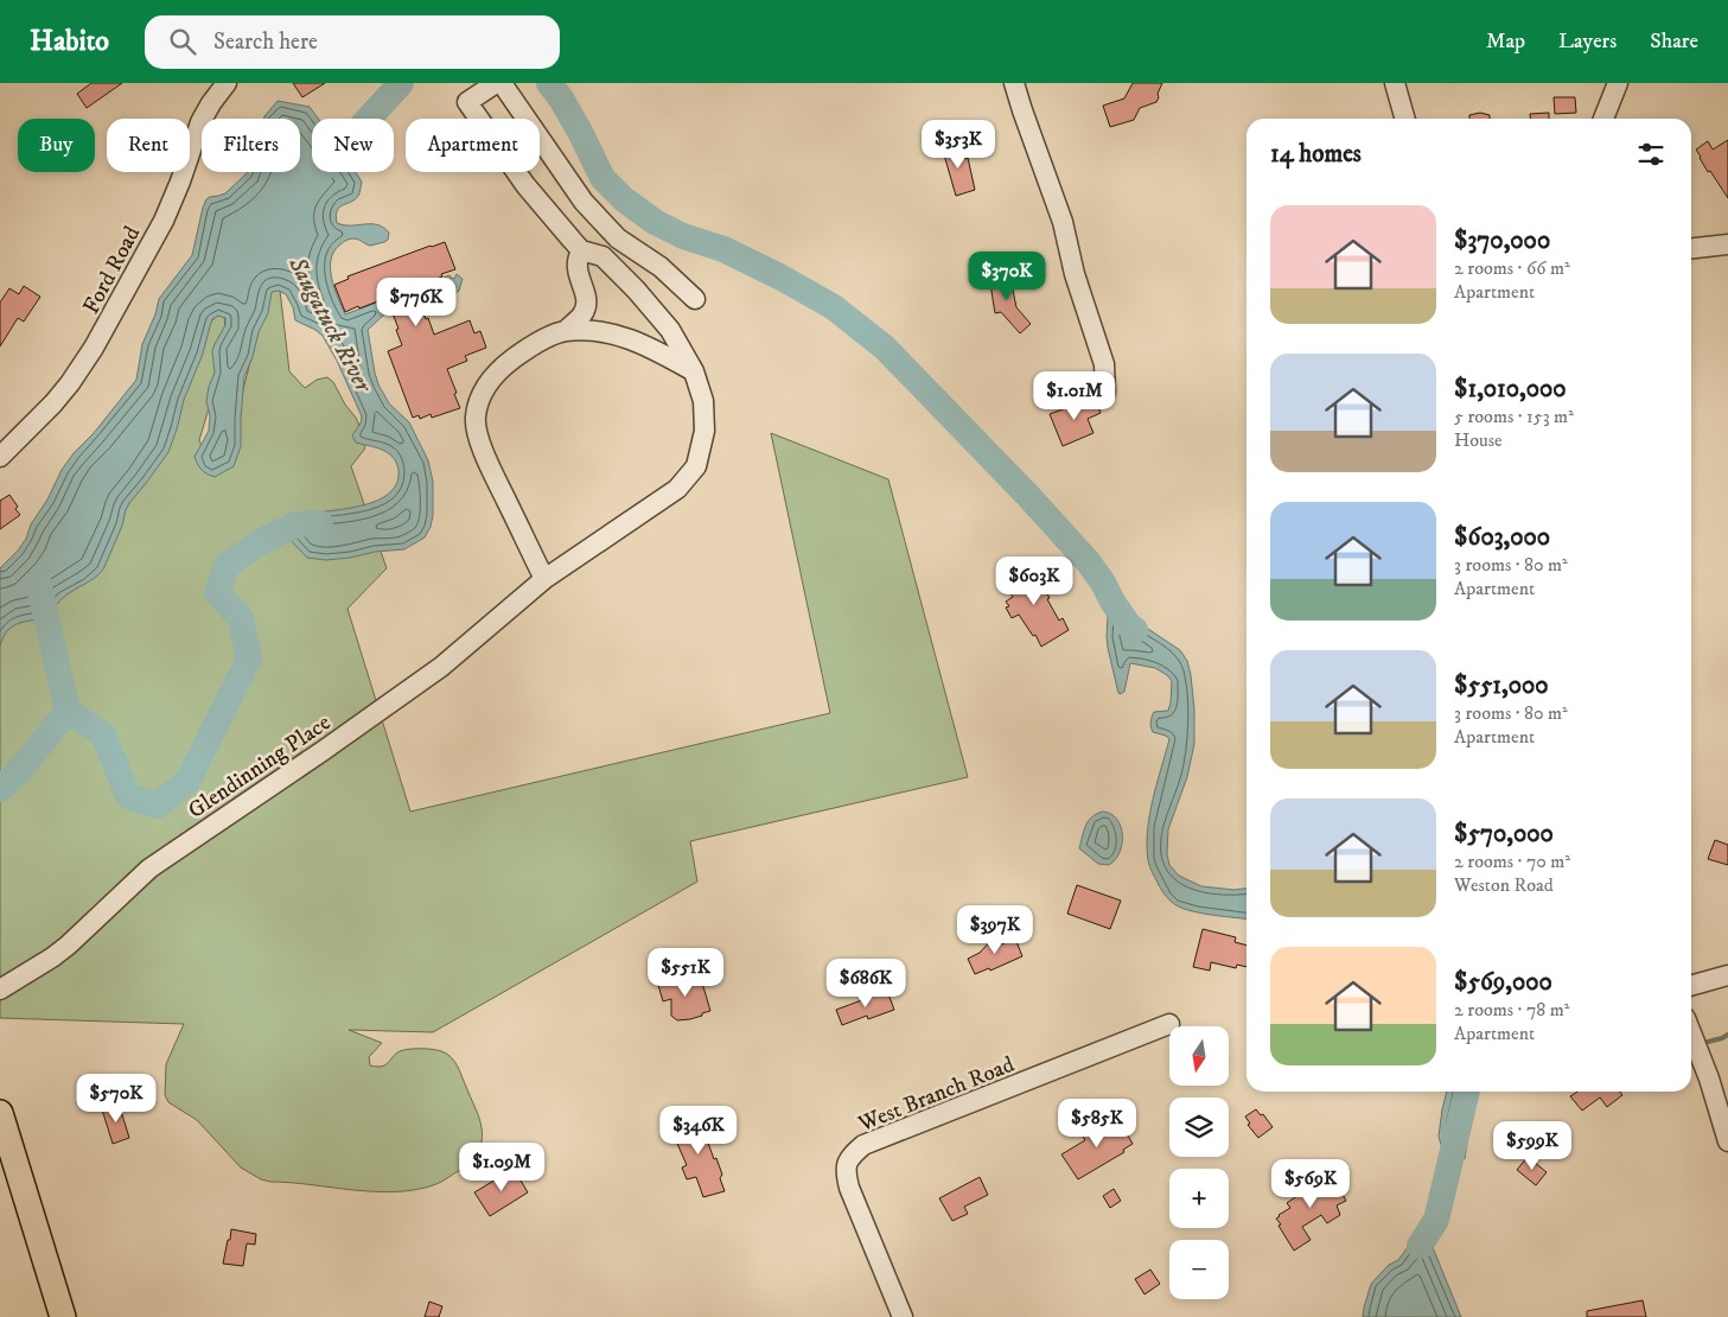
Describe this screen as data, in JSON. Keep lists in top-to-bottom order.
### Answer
{
  "streets": {
    "street": ["Ford Road", "Glendinning Place", "West Branch Road"]
  },
  "water": ["Saugatuck River"],
  "north": "bottom",
  "page": {
    "header": "Habito",
    "search": "Search here",
    "nav": ["Map", "Layers", "Share"],
    "chip": [
      "Buy",
      "Rent",
      "Filters",
      "New",
      "Apartment"
    ],
    "heading": "14 homes",
    "price": [
      "$353K",
      "$370K",
      "$776K",
      "$1.01M",
      "$603K",
      "$397K",
      "$551K",
      "$686K",
      "$570K",
      "$585K",
      "$346K",
      "$599K",
      "$1.09M",
      "$569K"
    ],
    "list": [
      {
        "name": "$370,000",
        "note": "2 rooms · 66 m² · Apartment"
      },
      {
        "name": "$1,010,000",
        "note": "5 rooms · 153 m² · House"
      },
      {
        "name": "$603,000",
        "note": "3 rooms · 80 m² · Apartment"
      },
      {
        "name": "$551,000",
        "note": "3 rooms · 80 m² · Apartment"
      },
      {
        "name": "$570,000",
        "note": "2 rooms · 70 m² · Weston Road"
      },
      {
        "name": "$569,000",
        "note": "2 rooms · 78 m² · Apartment"
      }
    ],
    "map_buttons": ["+", "−"]
  }
}
